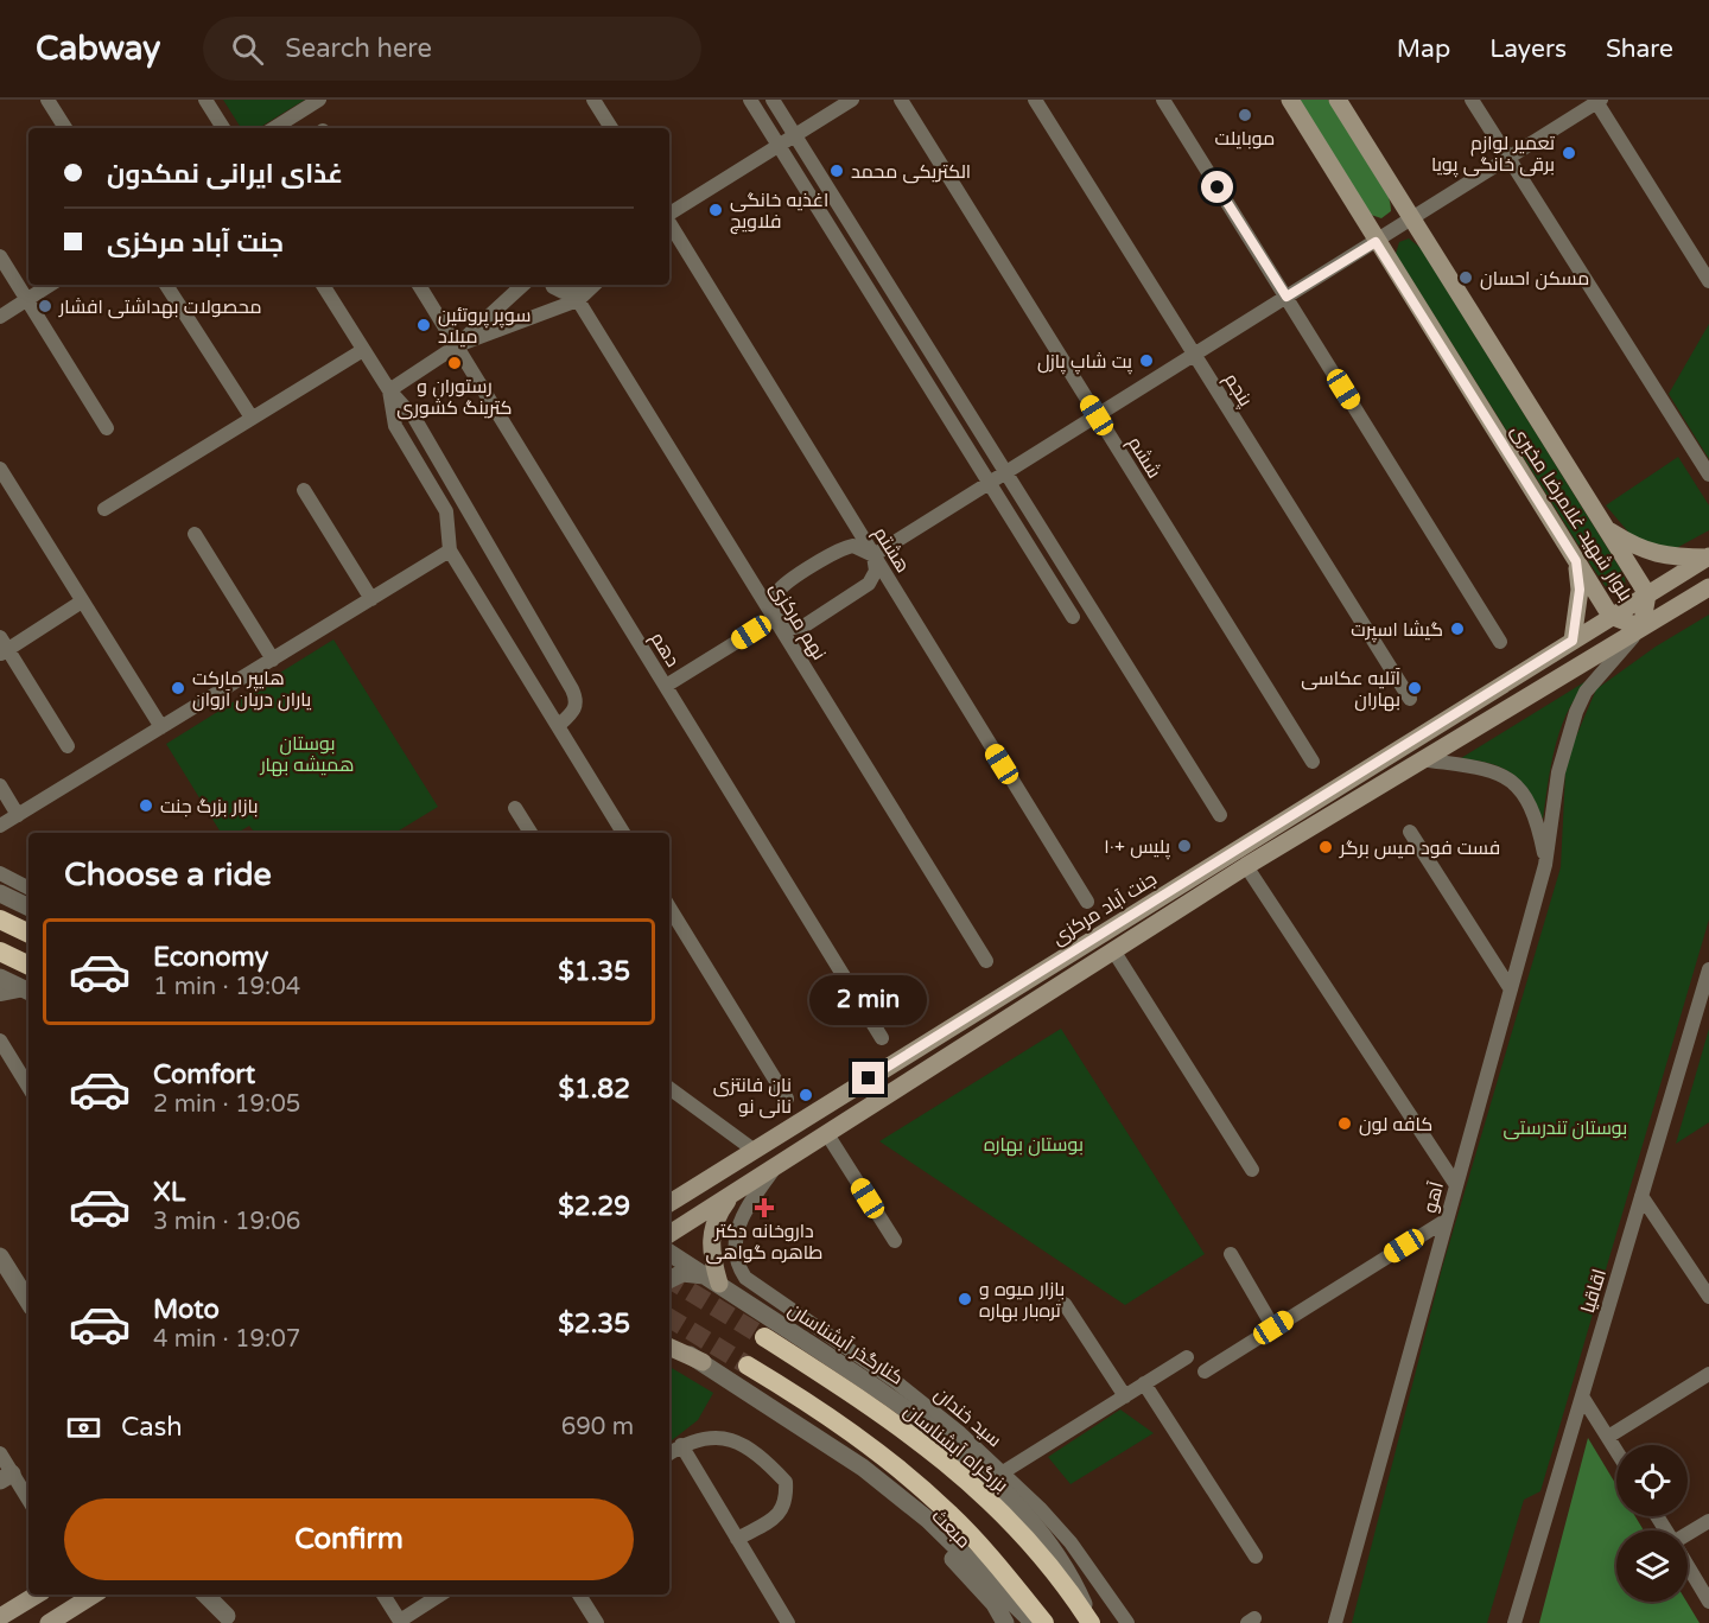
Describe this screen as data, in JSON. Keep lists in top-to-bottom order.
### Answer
{
  "streets": {
    "highway": ["بزرگراه آبشناسان"],
    "main road": ["بلوار شهید غلامرضا مخبری", "جنت آباد مرکزی"],
    "street": [
      "پنجم",
      "ششم",
      "هشتم",
      "نهم مرکزی",
      "دهم",
      "آهو",
      "اقاقیا",
      "کنارگذر آبشناسان",
      "سید خندان",
      "مبعث"
    ]
  },
  "crossings": [
    ["بلوار شهید غلامرضا مخبری", "جنت آباد مرکزی"],
    ["بلوار شهید غلامرضا مخبری", "آهو"],
    ["جنت آباد مرکزی", "آهو"],
    ["جنت آباد مرکزی", "سید خندان"],
    ["کنارگذر آبشناسان", "بزرگراه آبشناسان"]
  ],
  "parks": ["بوستان همیشه بهار", "بوستان تندرستی", "بوستان بهاره"],
  "places": {
    "other": [
      "موبایلت",
      "تعمیر لوازم برقی خانگی پویا",
      "الکتریکی محمد",
      "اغذیه خانگی فلاویچ",
      "مسکن احسان",
      "محصولات بهداشتی افشار",
      "سوپر پروتئین میلاد",
      "پت شاپ پازل",
      "رستوران و کترینگ کشوری",
      "گیشا اسپرت",
      "هایپر مارکت یاران دریان آروان",
      "آتلیه عکاسی بهاران",
      "بازار بزرگ جنت",
      "پلیس +۱۰",
      "فست فود میس برگر",
      "نان فانتزی نانی نو",
      "کافه لون",
      "بازار میوه و تره‌بار بهاره"
    ],
    "health": ["داروخانه دکتر طاهره گواهی"]
  },
  "page": {
    "header": "Cabway",
    "search": "Search here",
    "nav": ["Map", "Layers", "Share"],
    "banner": ["غذای ایرانی نمکدون", "جنت آباد مرکزی"],
    "heading": "Choose a ride",
    "list": [
      {
        "name": "Economy",
        "note": "1 min · 19:04",
        "value": "$1.35"
      },
      {
        "name": "Comfort",
        "note": "2 min · 19:05",
        "value": "$1.82"
      },
      {
        "name": "XL",
        "note": "3 min · 19:06",
        "value": "$2.29"
      },
      {
        "name": "Moto",
        "note": "4 min · 19:07",
        "value": "$2.35"
      }
    ],
    "bubble": "2 min",
    "pay": ["Cash", "690 m"],
    "buttons": "Confirm"
  }
}
